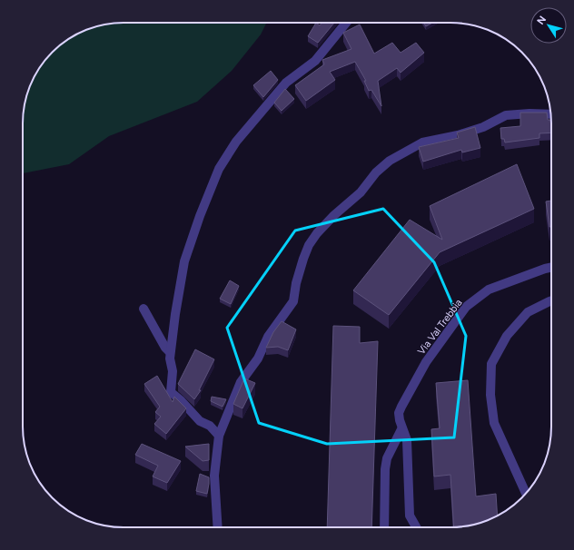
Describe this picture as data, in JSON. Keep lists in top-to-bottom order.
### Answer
{
  "streets": {
    "street": ["Via Val Trebbia"]
  },
  "north": "top left"
}
